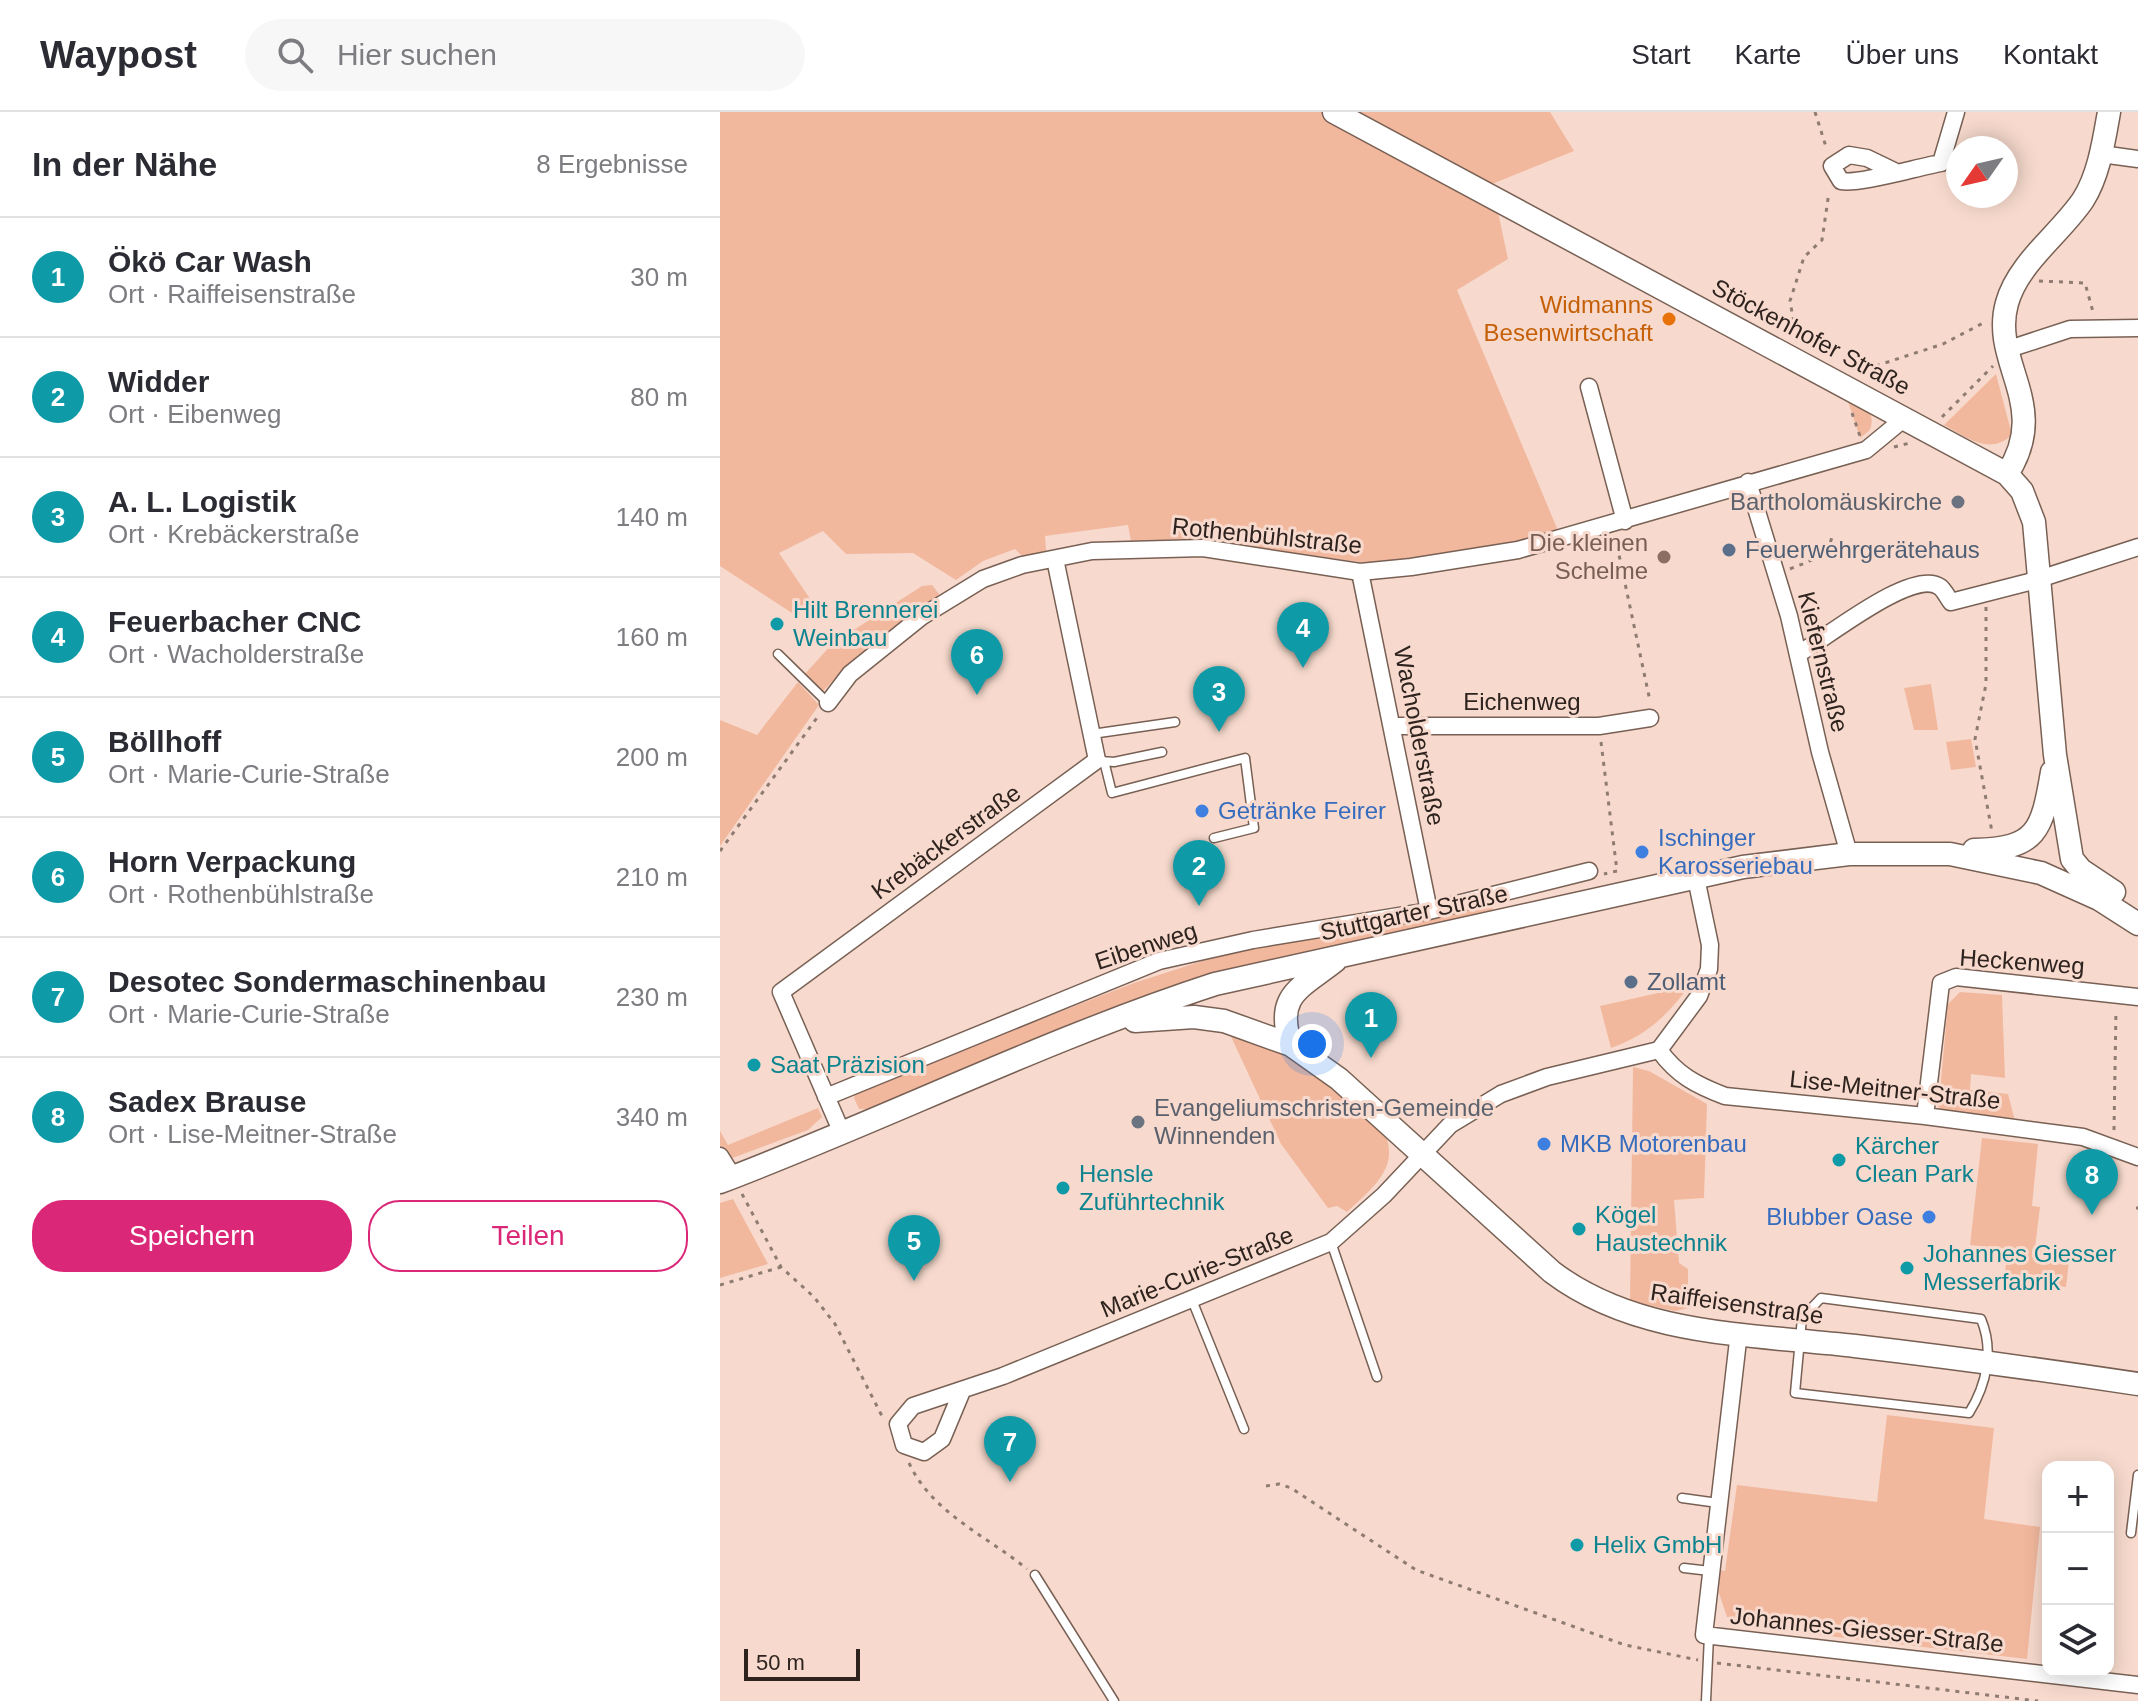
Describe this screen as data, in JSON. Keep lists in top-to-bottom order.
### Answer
{
  "streets": {
    "main road": ["Stöckenhofer Straße", "Stuttgarter Straße", "Raiffeisenstraße"],
    "street": [
      "Rothenbühlstraße",
      "Kiefernstraße",
      "Eichenweg",
      "Wacholderstraße",
      "Krebäckerstraße",
      "Eibenweg",
      "Heckenweg",
      "Lise-Meitner-Straße",
      "Marie-Curie-Straße",
      "Johannes-Giesser-Straße"
    ]
  },
  "crossings": [
    ["Stöckenhofer Straße", "Rothenbühlstraße"],
    ["Rothenbühlstraße", "Kiefernstraße"],
    ["Rothenbühlstraße", "Wacholderstraße"],
    ["Kiefernstraße", "Stuttgarter Straße"],
    ["Eichenweg", "Wacholderstraße"],
    ["Wacholderstraße", "Eibenweg"],
    ["Krebäckerstraße", "Stuttgarter Straße"],
    ["Krebäckerstraße", "Eibenweg"],
    ["Stuttgarter Straße", "Raiffeisenstraße"],
    ["Heckenweg", "Lise-Meitner-Straße"],
    ["Lise-Meitner-Straße", "Marie-Curie-Straße"],
    ["Marie-Curie-Straße", "Raiffeisenstraße"],
    ["Raiffeisenstraße", "Johannes-Giesser-Straße"]
  ],
  "places": [
    "Widmanns Besenwirtschaft",
    "Bartholomäuskirche",
    "Feuerwehrgerätehaus",
    "Die kleinen Schelme",
    "Hilt Brennerei Weinbau",
    "Getränke Feirer",
    "Ischinger Karosseriebau",
    "Zollamt",
    "Saat Präzision",
    "Evangeliumschristen-Gemeinde Winnenden",
    "MKB Motorenbau",
    "Kärcher Clean Park",
    "Hensle Zuführtechnik",
    "Blubber Oase",
    "Kögel Haustechnik",
    "Johannes Giesser Messerfabrik",
    "Helix GmbH"
  ],
  "scale_bar": "50 m",
  "north": "bottom left",
  "page": {
    "header": "Waypost",
    "search": "Hier suchen",
    "nav": [
      "Start",
      "Karte",
      "Über uns",
      "Kontakt"
    ],
    "heading": ["In der Nähe", "8 Ergebnisse"],
    "list": [
      {
        "mark": "1",
        "name": "Ökö Car Wash",
        "note": "Ort · Raiffeisenstraße",
        "value": "30 m"
      },
      {
        "mark": "2",
        "name": "Widder",
        "note": "Ort · Eibenweg",
        "value": "80 m"
      },
      {
        "mark": "3",
        "name": "A. L. Logistik",
        "note": "Ort · Krebäckerstraße",
        "value": "140 m"
      },
      {
        "mark": "4",
        "name": "Feuerbacher CNC",
        "note": "Ort · Wacholderstraße",
        "value": "160 m"
      },
      {
        "mark": "5",
        "name": "Böllhoff",
        "note": "Ort · Marie-Curie-Straße",
        "value": "200 m"
      },
      {
        "mark": "6",
        "name": "Horn Verpackung",
        "note": "Ort · Rothenbühlstraße",
        "value": "210 m"
      },
      {
        "mark": "7",
        "name": "Desotec Sondermaschinenbau",
        "note": "Ort · Marie-Curie-Straße",
        "value": "230 m"
      },
      {
        "mark": "8",
        "name": "Sadex Brause",
        "note": "Ort · Lise-Meitner-Straße",
        "value": "340 m"
      }
    ],
    "pins": [
      "4",
      "6",
      "3",
      "2",
      "1",
      "8",
      "5",
      "7"
    ],
    "buttons": ["Speichern", "Teilen"],
    "map_buttons": ["+", "−"],
    "scale": "50 m"
  }
}
